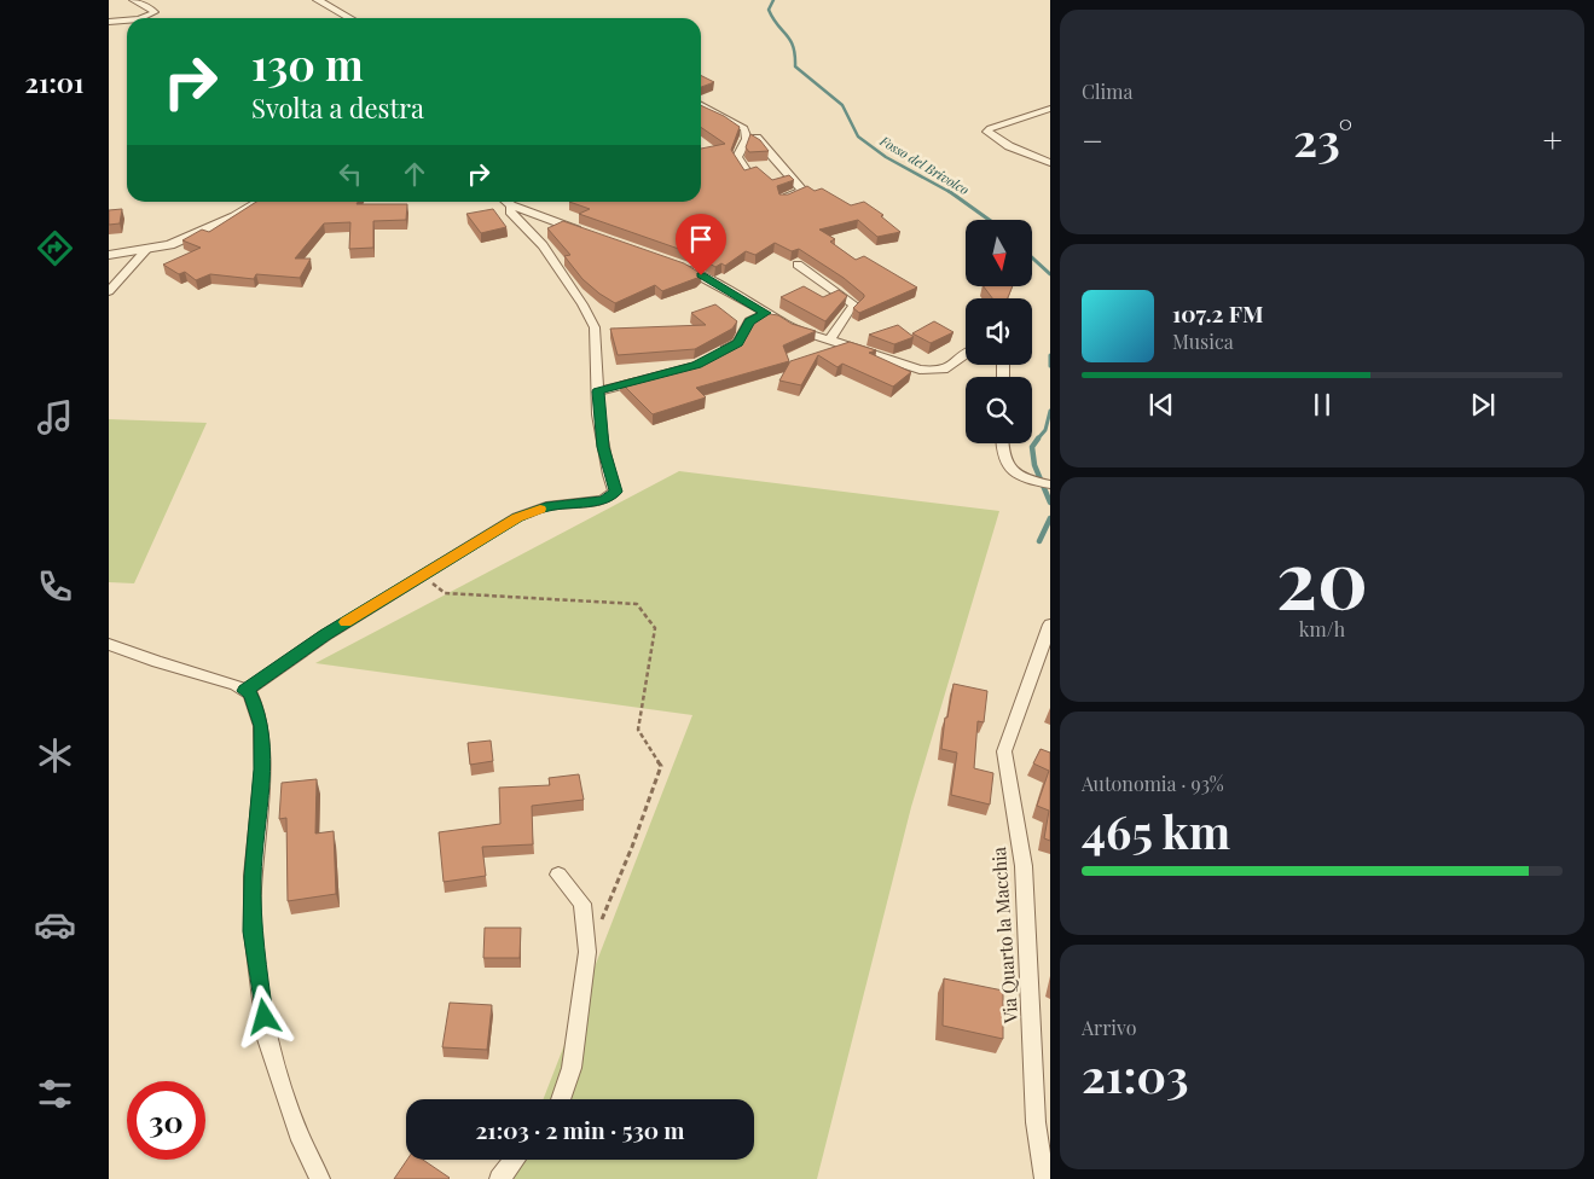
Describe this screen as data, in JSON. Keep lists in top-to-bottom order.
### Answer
{
  "streets": {
    "street": ["Via Quarto la Macchia"]
  },
  "water": ["Fosso del Brivolco"],
  "north": "bottom",
  "page": {
    "tabs": "21:01",
    "tile": [
      "Clima",
      ["20", "km/h"],
      ["Autonomia · 93%", "465 km"],
      ["Arrivo", "21:03"]
    ],
    "turn": ["130 m", "Svolta a destra"],
    "heat": ["−", "23°", "+"],
    "song": ["107.2 FM", "Musica"],
    "limit": "30",
    "trip": "21:03 · 2 min · 530 m"
  }
}
